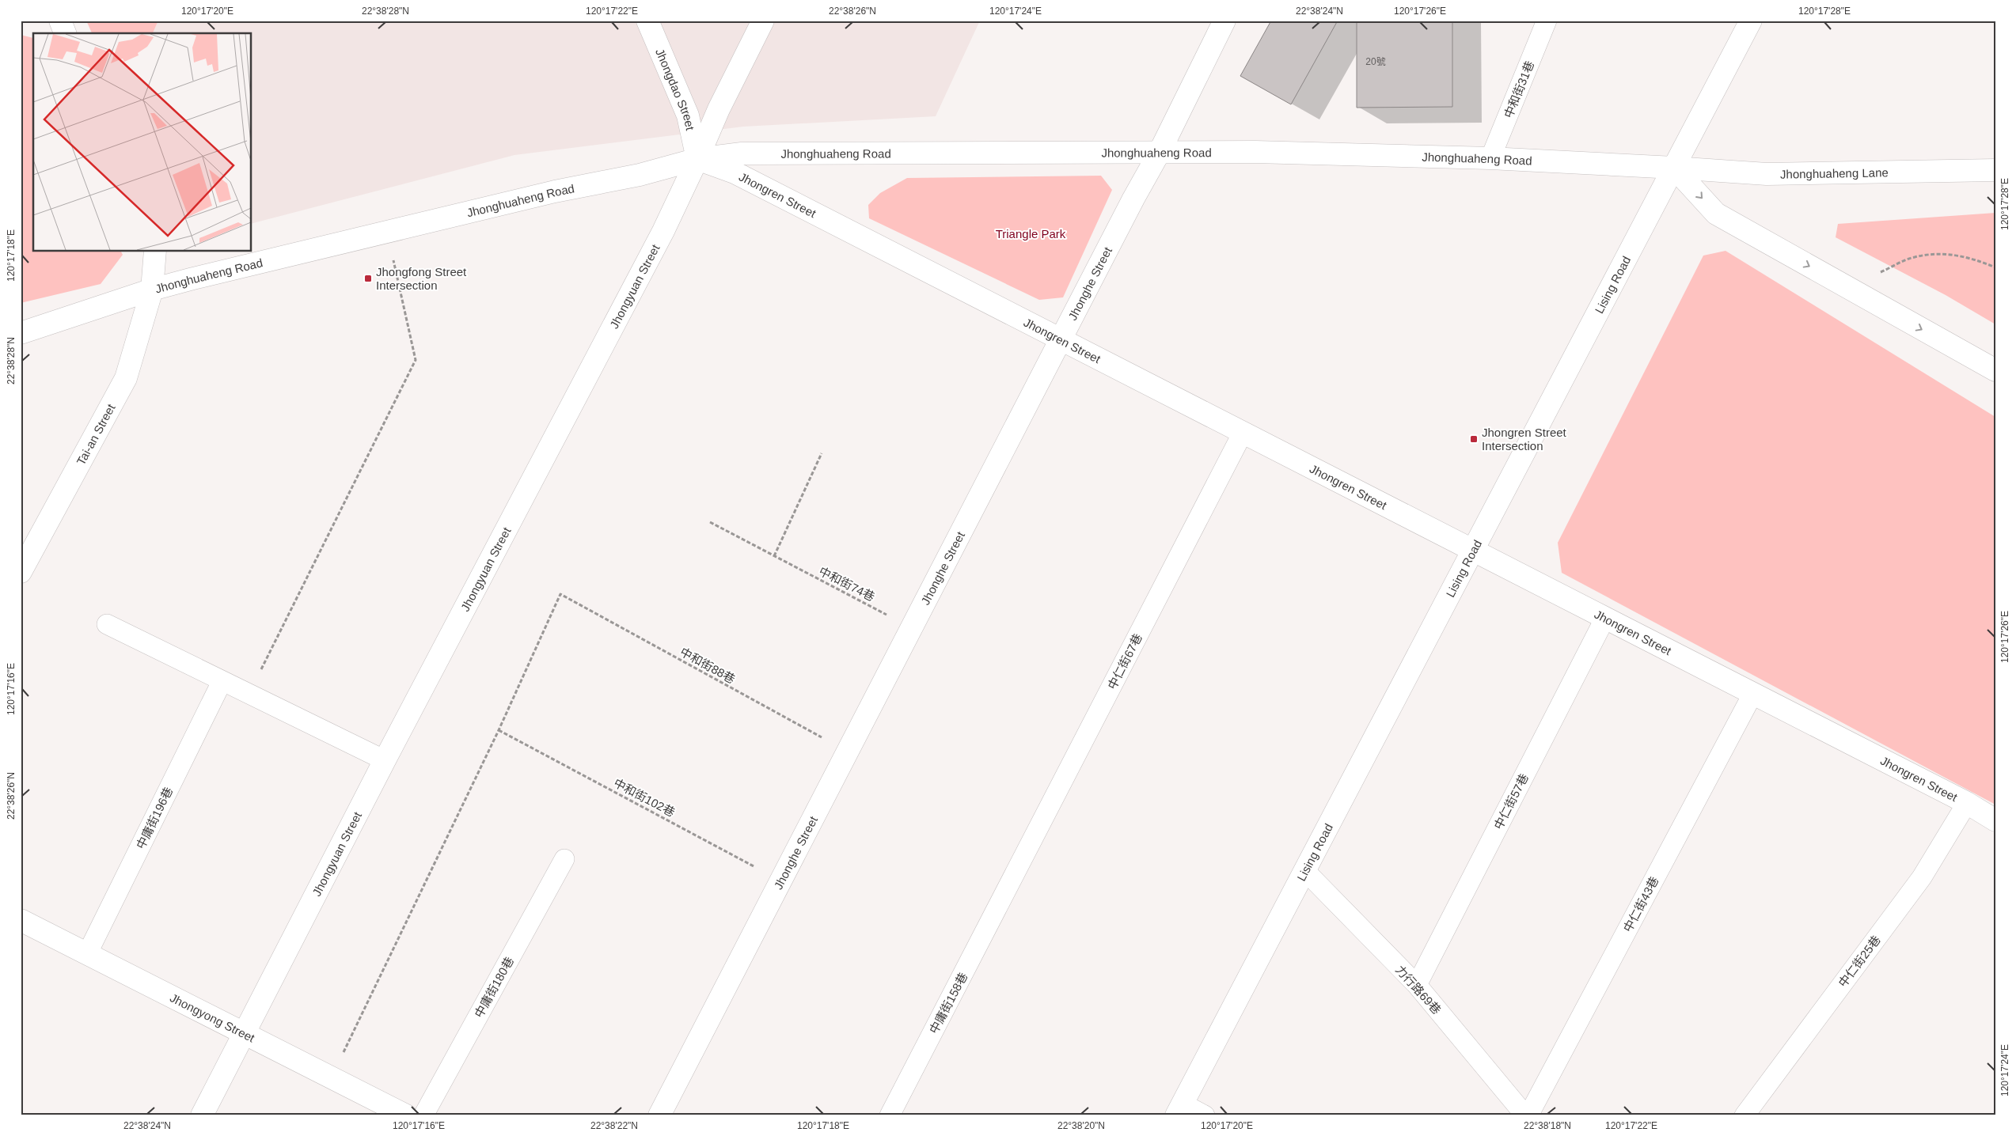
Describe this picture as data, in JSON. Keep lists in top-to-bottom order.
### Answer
{
  "streets": {
    "street": [
      "Jhongdao Street",
      "Jhonghuaheng Road",
      "Jhonghuaheng Lane",
      "Jhongren Street",
      "Jhonghe Street",
      "Lising Road",
      "Jhongyuan Street",
      "Tai-an Street",
      "Jhongyong Street"
    ],
    "lane": [
      "中和街31巷",
      "中仁街67巷",
      "中仁街57巷",
      "中庸街196巷",
      "中仁街43巷",
      "中仁街25巷",
      "中庸街180巷",
      "力行路69巷",
      "中庸街158巷"
    ],
    "path": ["中和街74巷", "中和街88巷", "中和街102巷"]
  },
  "crossings": [
    ["Jhongdao Street", "Jhonghuaheng Road"],
    ["Jhongdao Street", "Jhongren Street"],
    ["Jhongdao Street", "Jhongyuan Street"],
    ["中和街31巷", "Jhonghuaheng Road"],
    ["Jhonghuaheng Road", "Jhonghuaheng Lane"],
    ["Jhonghuaheng Road", "Jhongren Street"],
    ["Jhonghuaheng Road", "Jhonghe Street"],
    ["Jhonghuaheng Road", "Lising Road"],
    ["Jhonghuaheng Road", "Jhongyuan Street"],
    ["Jhonghuaheng Road", "Tai-an Street"],
    ["Jhonghuaheng Lane", "Lising Road"],
    ["Jhongren Street", "Jhonghe Street"],
    ["Jhongren Street", "Lising Road"],
    ["Jhongren Street", "Jhongyuan Street"],
    ["Jhongren Street", "中仁街67巷"],
    ["Jhongren Street", "中仁街57巷"],
    ["Jhongren Street", "中仁街43巷"],
    ["Jhongren Street", "中仁街25巷"],
    ["Jhonghe Street", "中和街74巷"],
    ["Jhonghe Street", "中和街88巷"],
    ["Jhonghe Street", "中和街102巷"],
    ["Lising Road", "力行路69巷"],
    ["Jhongyuan Street", "Jhongyong Street"],
    ["中仁街67巷", "中庸街158巷"],
    ["中和街88巷", "中和街102巷"],
    ["中仁街57巷", "力行路69巷"],
    ["中庸街196巷", "Jhongyong Street"]
  ],
  "parks": ["Triangle Park"],
  "places": {
    "transit": ["Jhongfong Street Intersection", "Jhongren Street Intersection"]
  },
  "house_numbers": ["20號"],
  "coordinates": [
    "120°17'20\"E",
    "22°38'28\"N",
    "120°17'22\"E",
    "22°38'26\"N",
    "120°17'24\"E",
    "22°38'24\"N",
    "120°17'26\"E",
    "120°17'28\"E",
    "120°17'18\"E",
    "120°17'16\"E",
    "22°38'22\"N",
    "22°38'20\"N",
    "22°38'18\"N"
  ]
}
